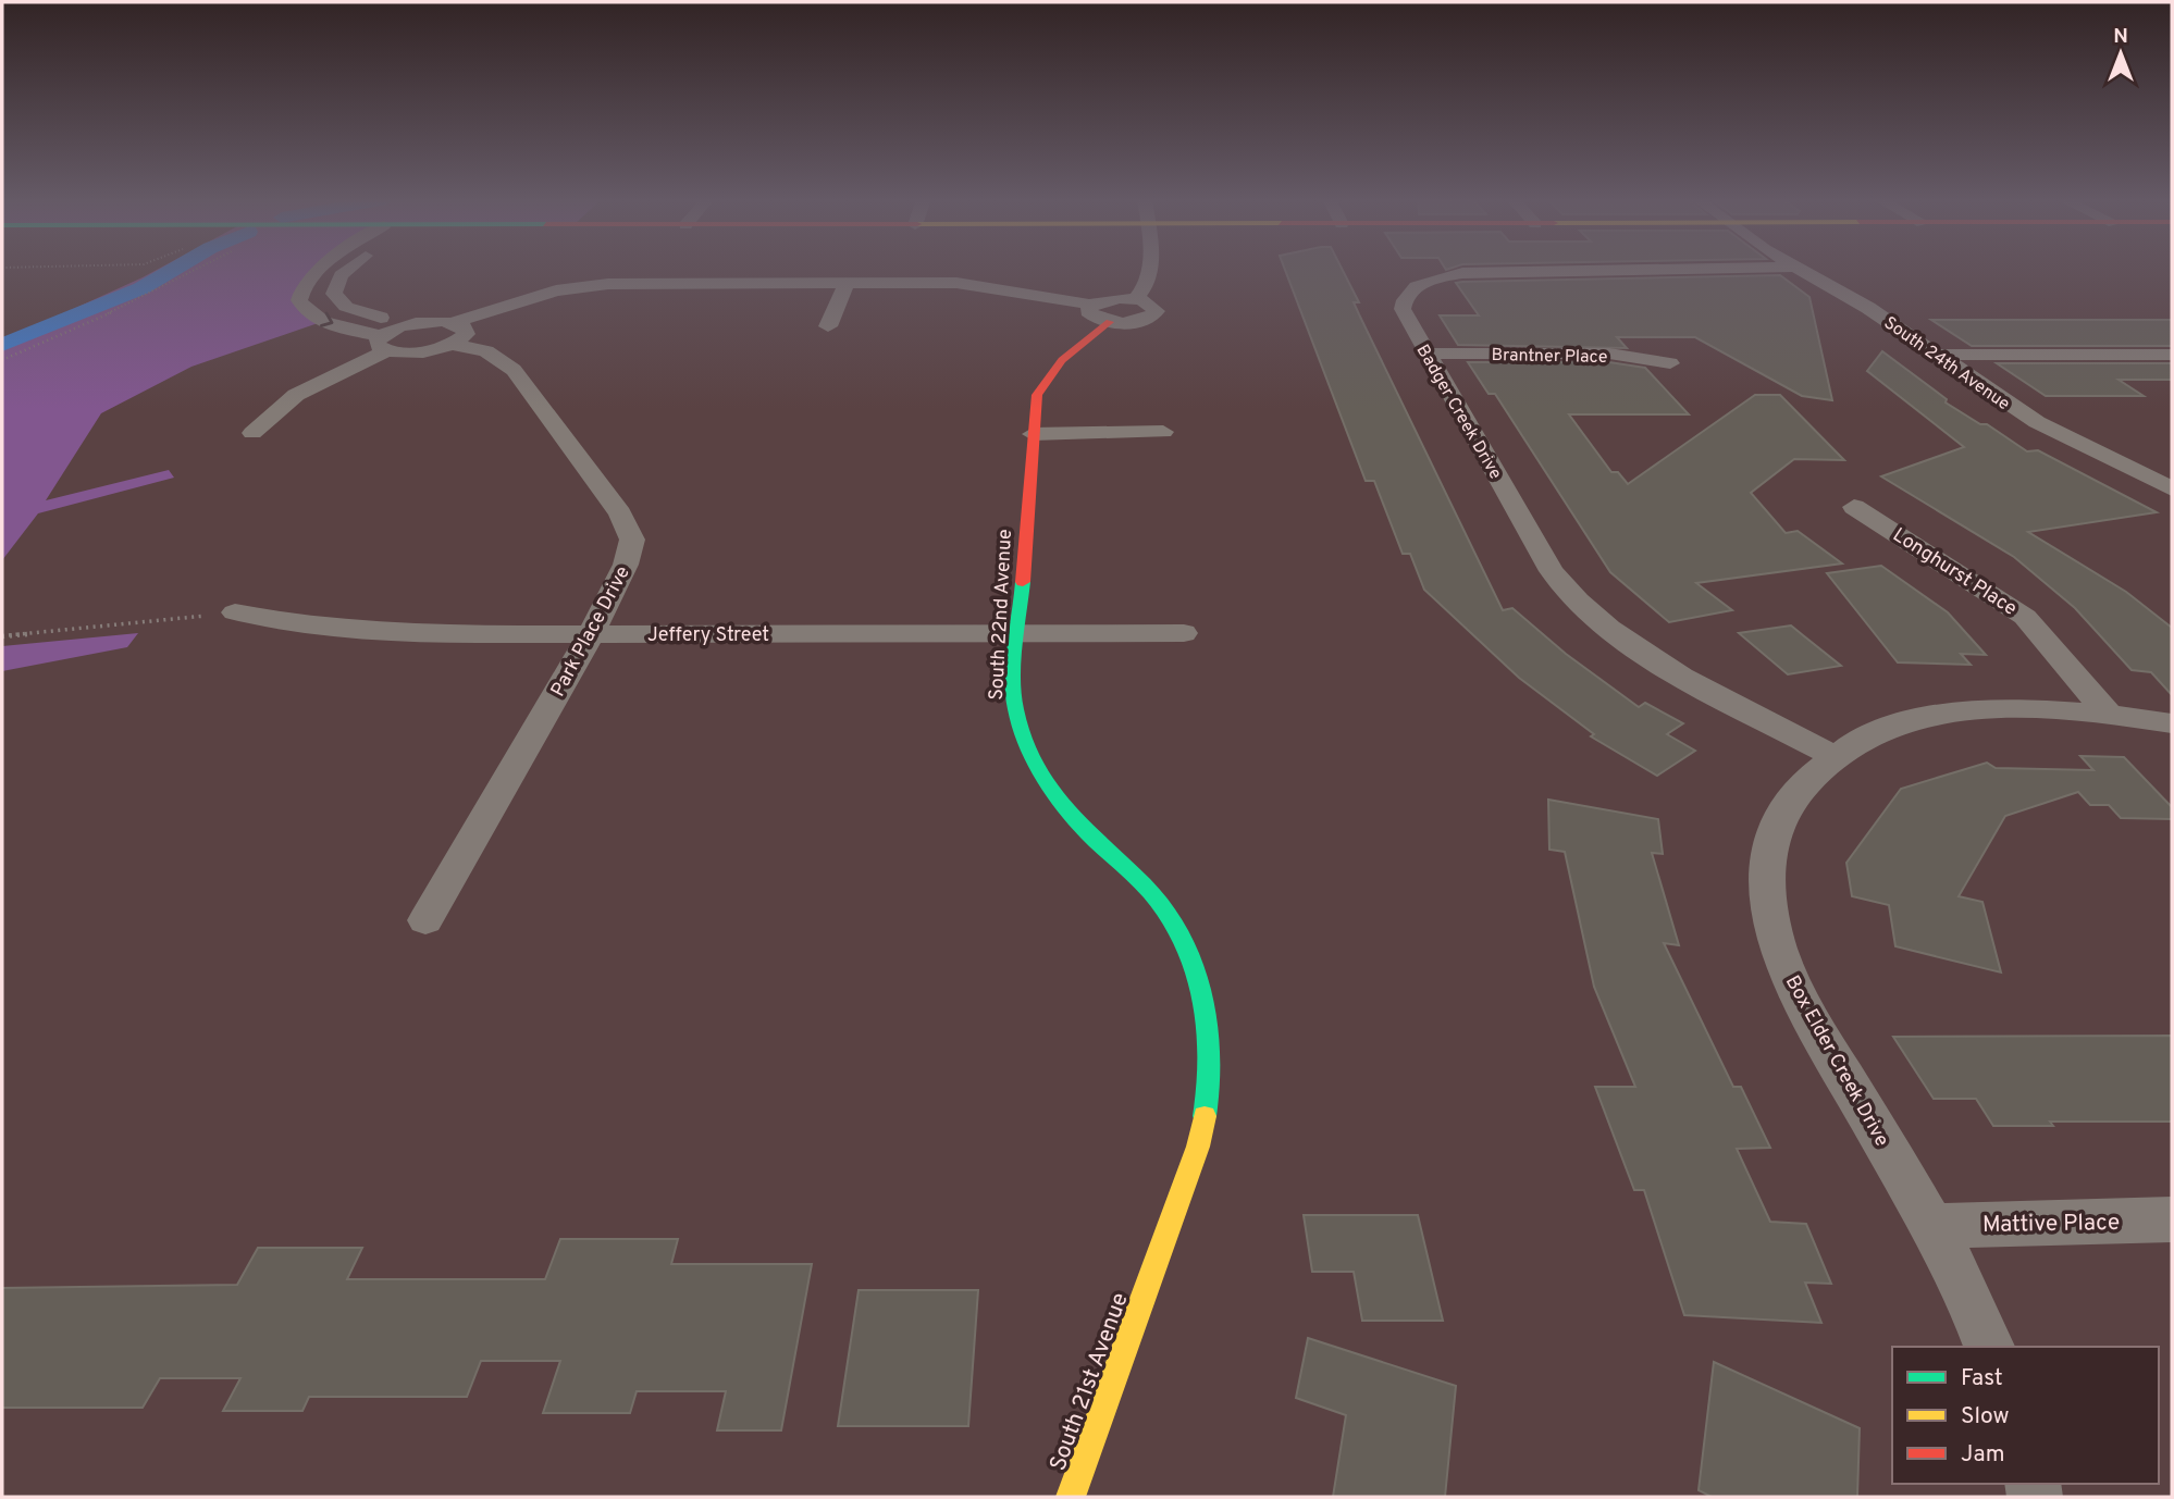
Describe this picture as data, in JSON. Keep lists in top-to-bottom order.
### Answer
{
  "streets": {
    "street": [
      "Brantner Place",
      "South 24th Avenue",
      "Badger Creek Drive",
      "Longhurst Place",
      "South 22nd Avenue",
      "Park Place Drive",
      "Jeffery Street",
      "Box Elder Creek Drive",
      "Mattive Place",
      "South 21st Avenue"
    ]
  },
  "crossings": [
    ["Brantner Place", "Badger Creek Drive"],
    ["Badger Creek Drive", "Box Elder Creek Drive"],
    ["Longhurst Place", "Box Elder Creek Drive"],
    ["South 22nd Avenue", "Jeffery Street"],
    ["South 22nd Avenue", "South 21st Avenue"],
    ["Park Place Drive", "Jeffery Street"],
    ["Box Elder Creek Drive", "Mattive Place"]
  ],
  "legend": ["Fast", "Slow", "Jam"],
  "north": "top"
}
